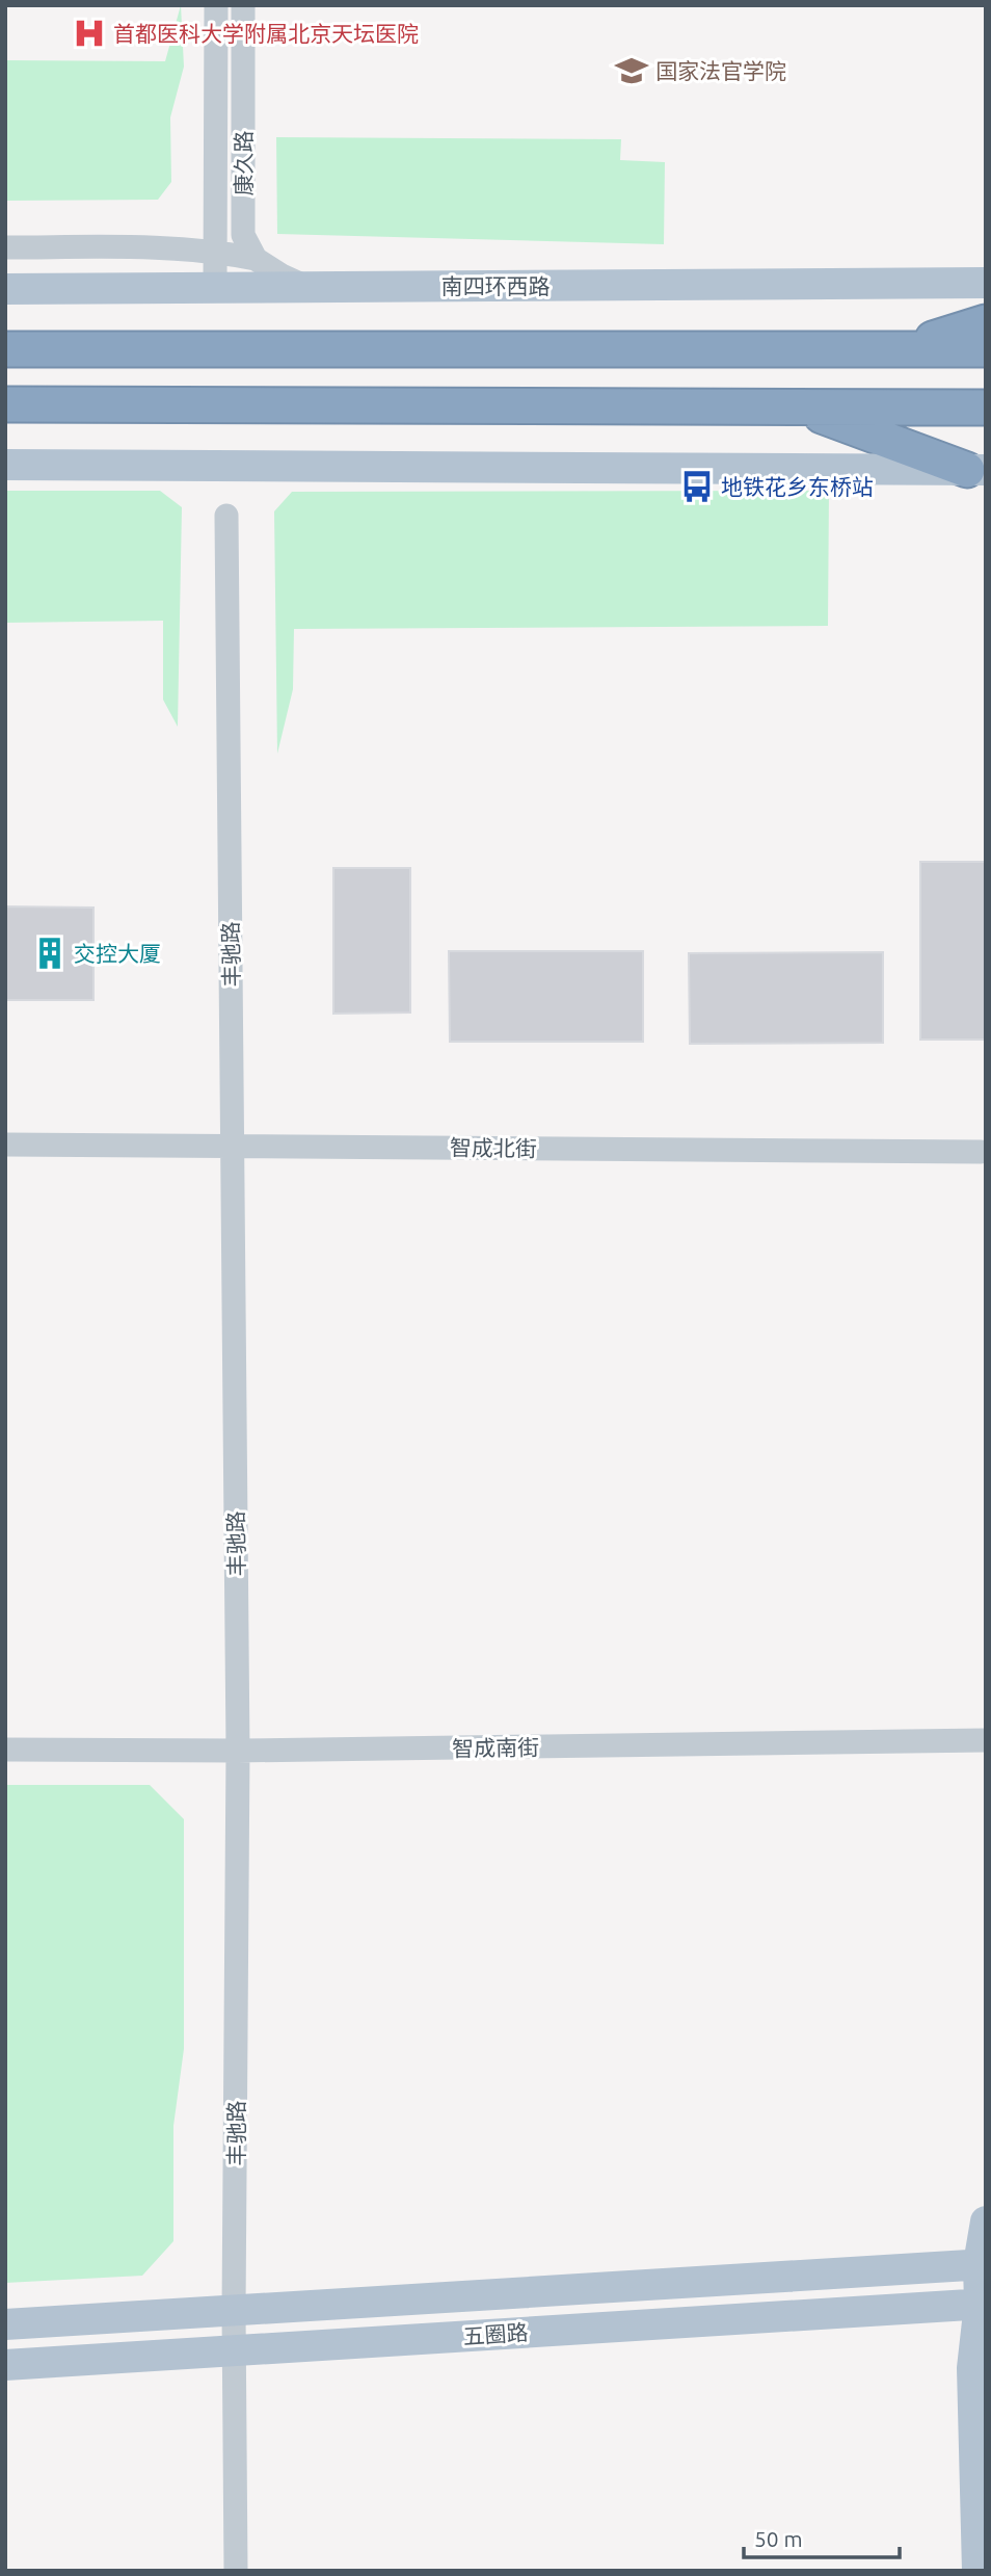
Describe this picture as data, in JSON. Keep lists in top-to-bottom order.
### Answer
{
  "streets": {
    "main road": ["南四环西路", "五圈路"],
    "street": [
      "康久路",
      "丰驰路",
      "智成北街",
      "智成南街"
    ]
  },
  "crossings": [
    ["康久路", "南四环西路"],
    ["丰驰路", "智成北街"],
    ["丰驰路", "智成南街"],
    ["丰驰路", "五圈路"]
  ],
  "places": {
    "hospital": ["首都医科大学附属北京天坛医院"],
    "school or university": ["国家法官学院"],
    "bus stop": ["地铁花乡东桥站"],
    "building": ["交控大厦"]
  },
  "scale_bar": "50 m"
}
